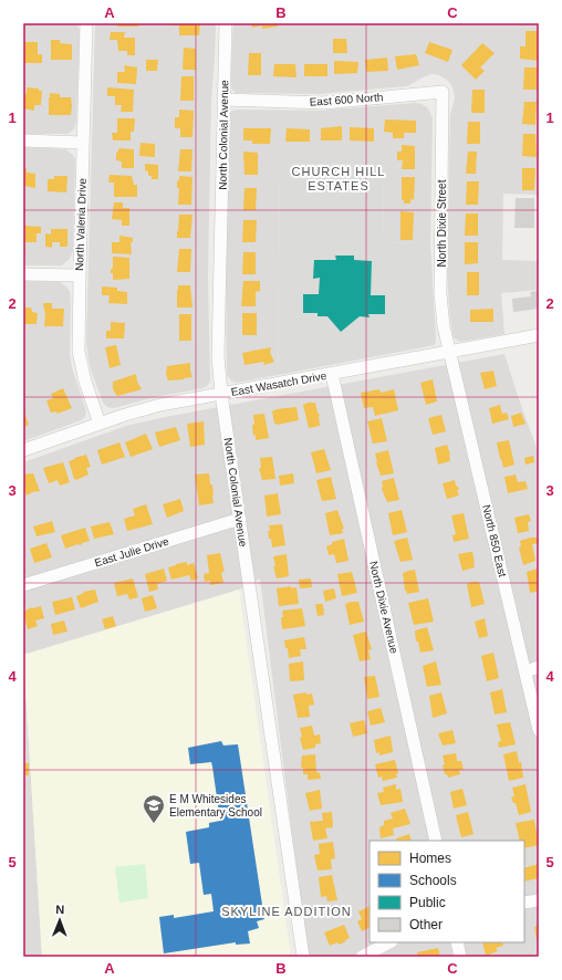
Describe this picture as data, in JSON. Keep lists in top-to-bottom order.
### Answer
{
  "streets": {
    "street": [
      "East 600 North",
      "North Colonial Avenue",
      "North Dixie Street",
      "North Valeria Drive",
      "East Wasatch Drive",
      "North 850 East",
      "East Julie Drive",
      "North Dixie Avenue"
    ]
  },
  "crossings": [
    ["East 600 North", "North Colonial Avenue"],
    ["East 600 North", "North Dixie Street"],
    ["North Colonial Avenue", "East Wasatch Drive"],
    ["North Colonial Avenue", "East Julie Drive"],
    ["North Dixie Street", "East Wasatch Drive"],
    ["North Dixie Street", "North 850 East"],
    ["North Valeria Drive", "East Wasatch Drive"],
    ["East Wasatch Drive", "North 850 East"],
    ["East Wasatch Drive", "North Dixie Avenue"]
  ],
  "districts": ["CHURCH HILL ESTATES", "SKYLINE ADDITION"],
  "places": {
    "school or university": ["E M Whitesides Elementary School"]
  },
  "legend": [
    "Homes",
    "Schools",
    "Public",
    "Other"
  ],
  "north": "top",
  "grid": {
    "columns": ["A", "B", "C"],
    "rows": [
      "1",
      "2",
      "3",
      "4",
      "5"
    ]
  }
}
